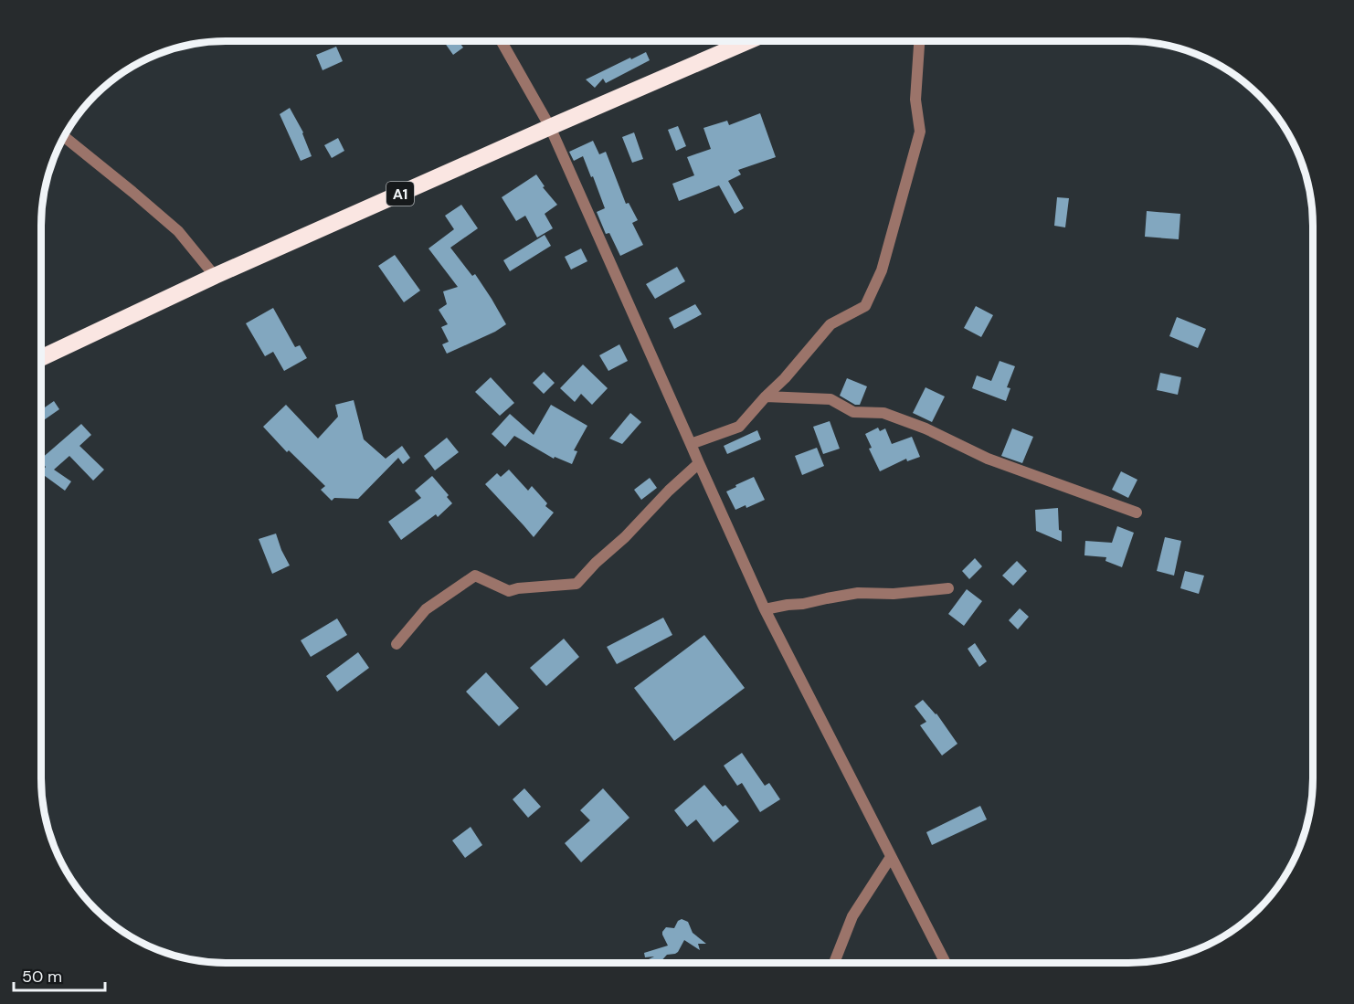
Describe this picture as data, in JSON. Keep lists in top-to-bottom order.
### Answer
{
  "streets": {
    "highway": ["A1"]
  },
  "scale_bar": "50 m"
}
